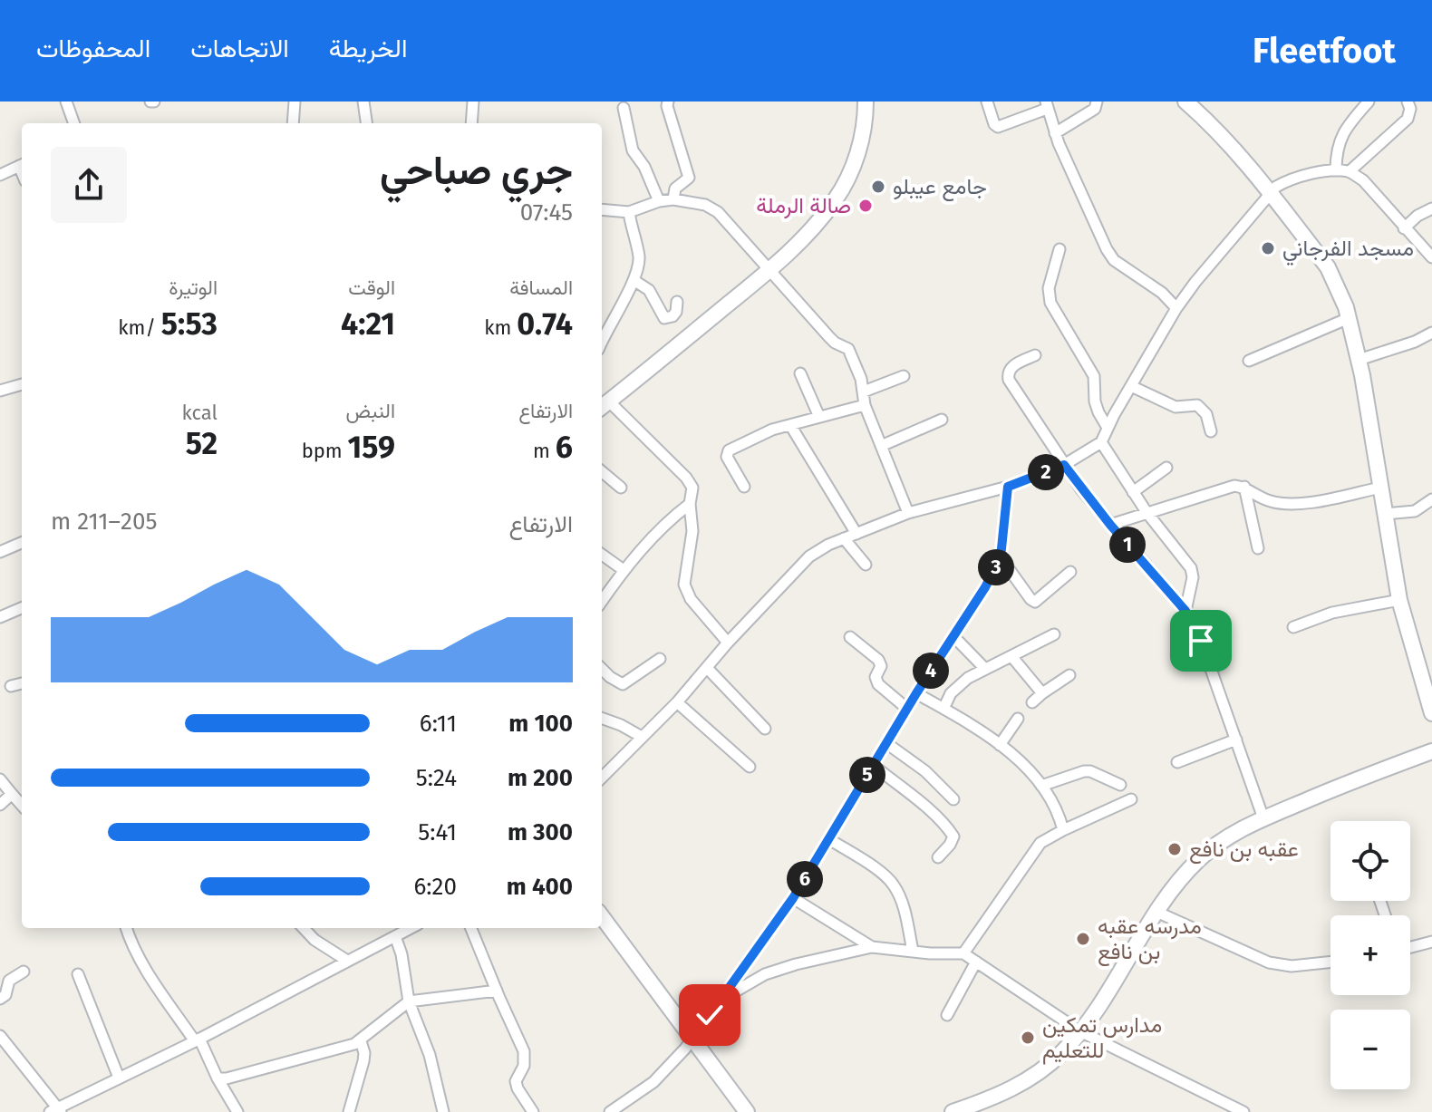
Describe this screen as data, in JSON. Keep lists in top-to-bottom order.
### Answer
{
  "places": [
    "جامع عيبلو",
    "صالة الرملة",
    "مسجد الفرجاني",
    "عقبه بن نافع",
    "مدرسه عقبه بن نافع",
    "مدارس تمكين للتعليم"
  ],
  "page": {
    "header": "Fleetfoot",
    "nav": ["الخريطة", "الاتجاهات", "المحفوظات"],
    "heading": ["جري صباحي", "07:45"],
    "stats": [
      ["المسافة", "0.74 km"],
      ["الوقت", "4:21"],
      ["الوتيرة", "5:53 /km"],
      ["الارتفاع", "6 m"],
      ["النبض", "159 bpm"],
      ["kcal", "52"]
    ],
    "pins": [
      "2",
      "1",
      "3",
      "4",
      "5",
      "6"
    ],
    "chart": ["الارتفاع", "205–211 m"],
    "list": [
      {
        "name": "100 m",
        "note": "6:11"
      },
      {
        "name": "200 m",
        "note": "5:24"
      },
      {
        "name": "300 m",
        "note": "5:41"
      },
      {
        "name": "400 m",
        "note": "6:20"
      }
    ],
    "map_buttons": ["+", "−"]
  }
}
